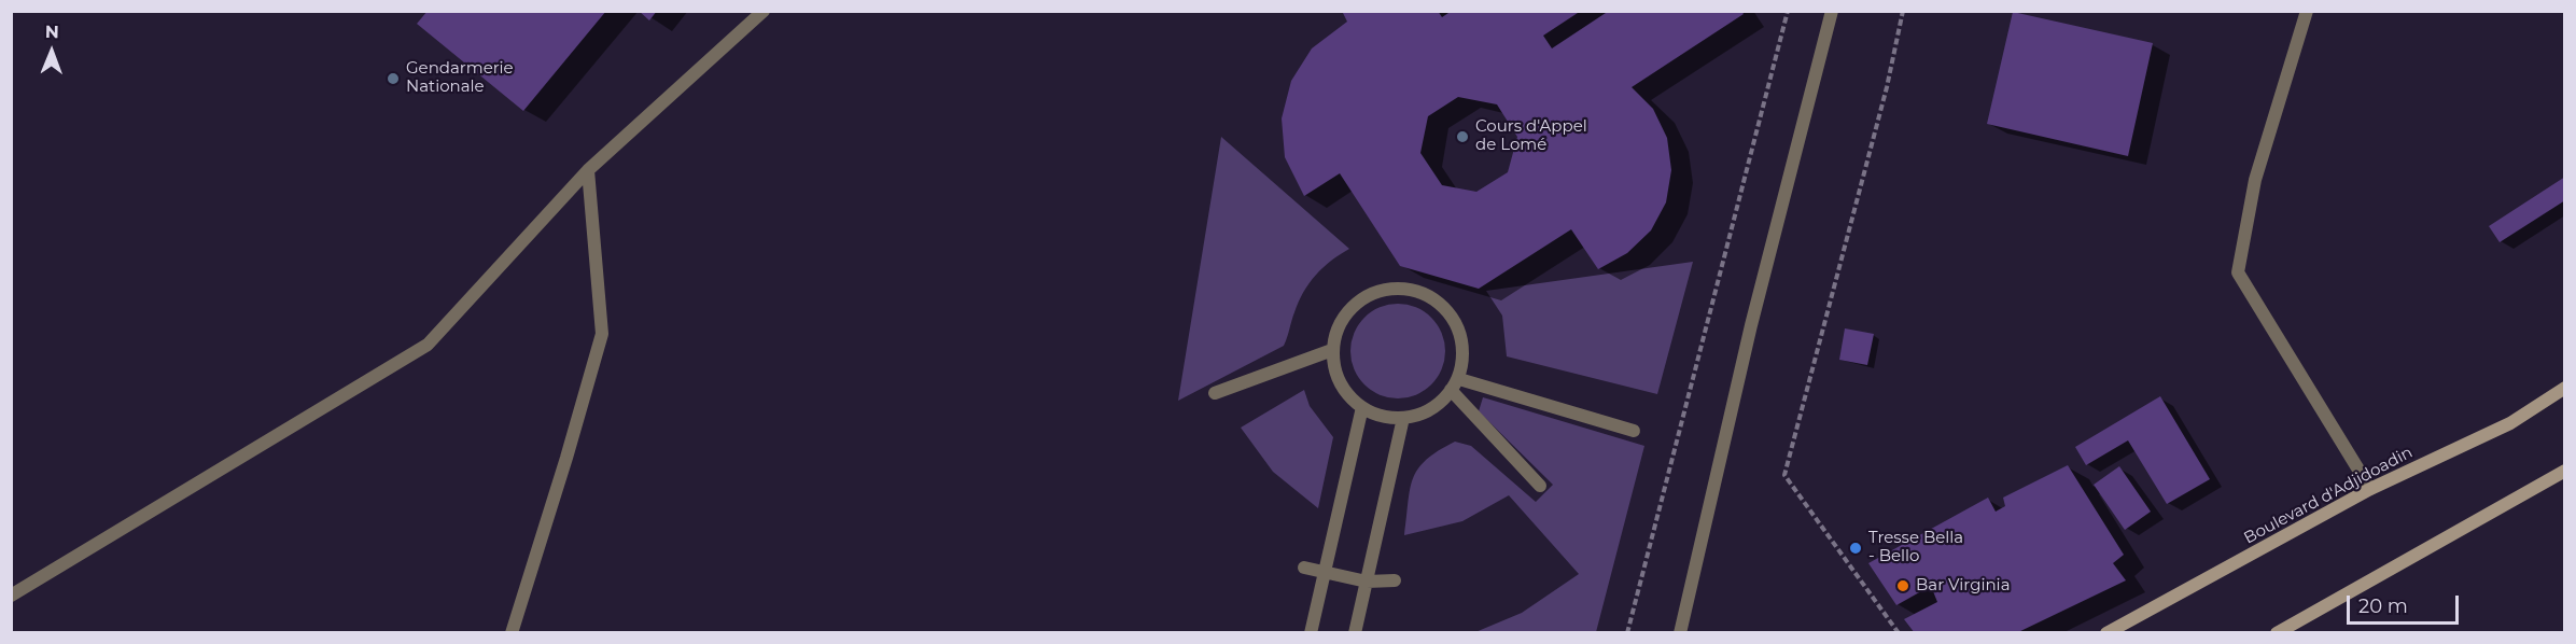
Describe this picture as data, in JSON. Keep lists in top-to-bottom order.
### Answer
{
  "streets": {
    "main road": ["Boulevard d'Adjidoadin"]
  },
  "places": [
    "Gendarmerie Nationale",
    "Cours d'Appel de Lomé",
    "Tresse Bella - Bello",
    "Bar Virginia"
  ],
  "scale_bar": "20 m",
  "north": "top"
}
